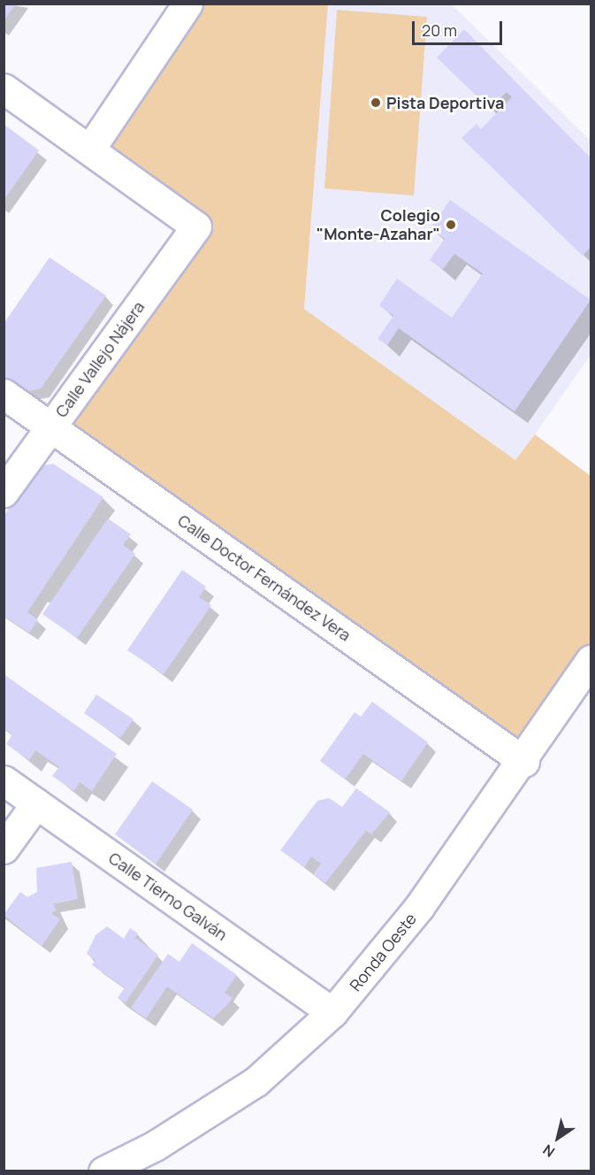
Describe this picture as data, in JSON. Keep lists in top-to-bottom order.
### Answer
{
  "streets": {
    "street": [
      "Calle Vallejo Nájera",
      "Calle Doctor Fernández Vera",
      "Calle Tierno Galván",
      "Ronda Oeste"
    ]
  },
  "crossings": [
    ["Calle Vallejo Nájera", "Calle Doctor Fernández Vera"],
    ["Calle Doctor Fernández Vera", "Ronda Oeste"],
    ["Calle Tierno Galván", "Ronda Oeste"]
  ],
  "places": ["Pista Deportiva", "Colegio \"Monte-Azahar\""],
  "scale_bar": "20 m",
  "north": "bottom left"
}
